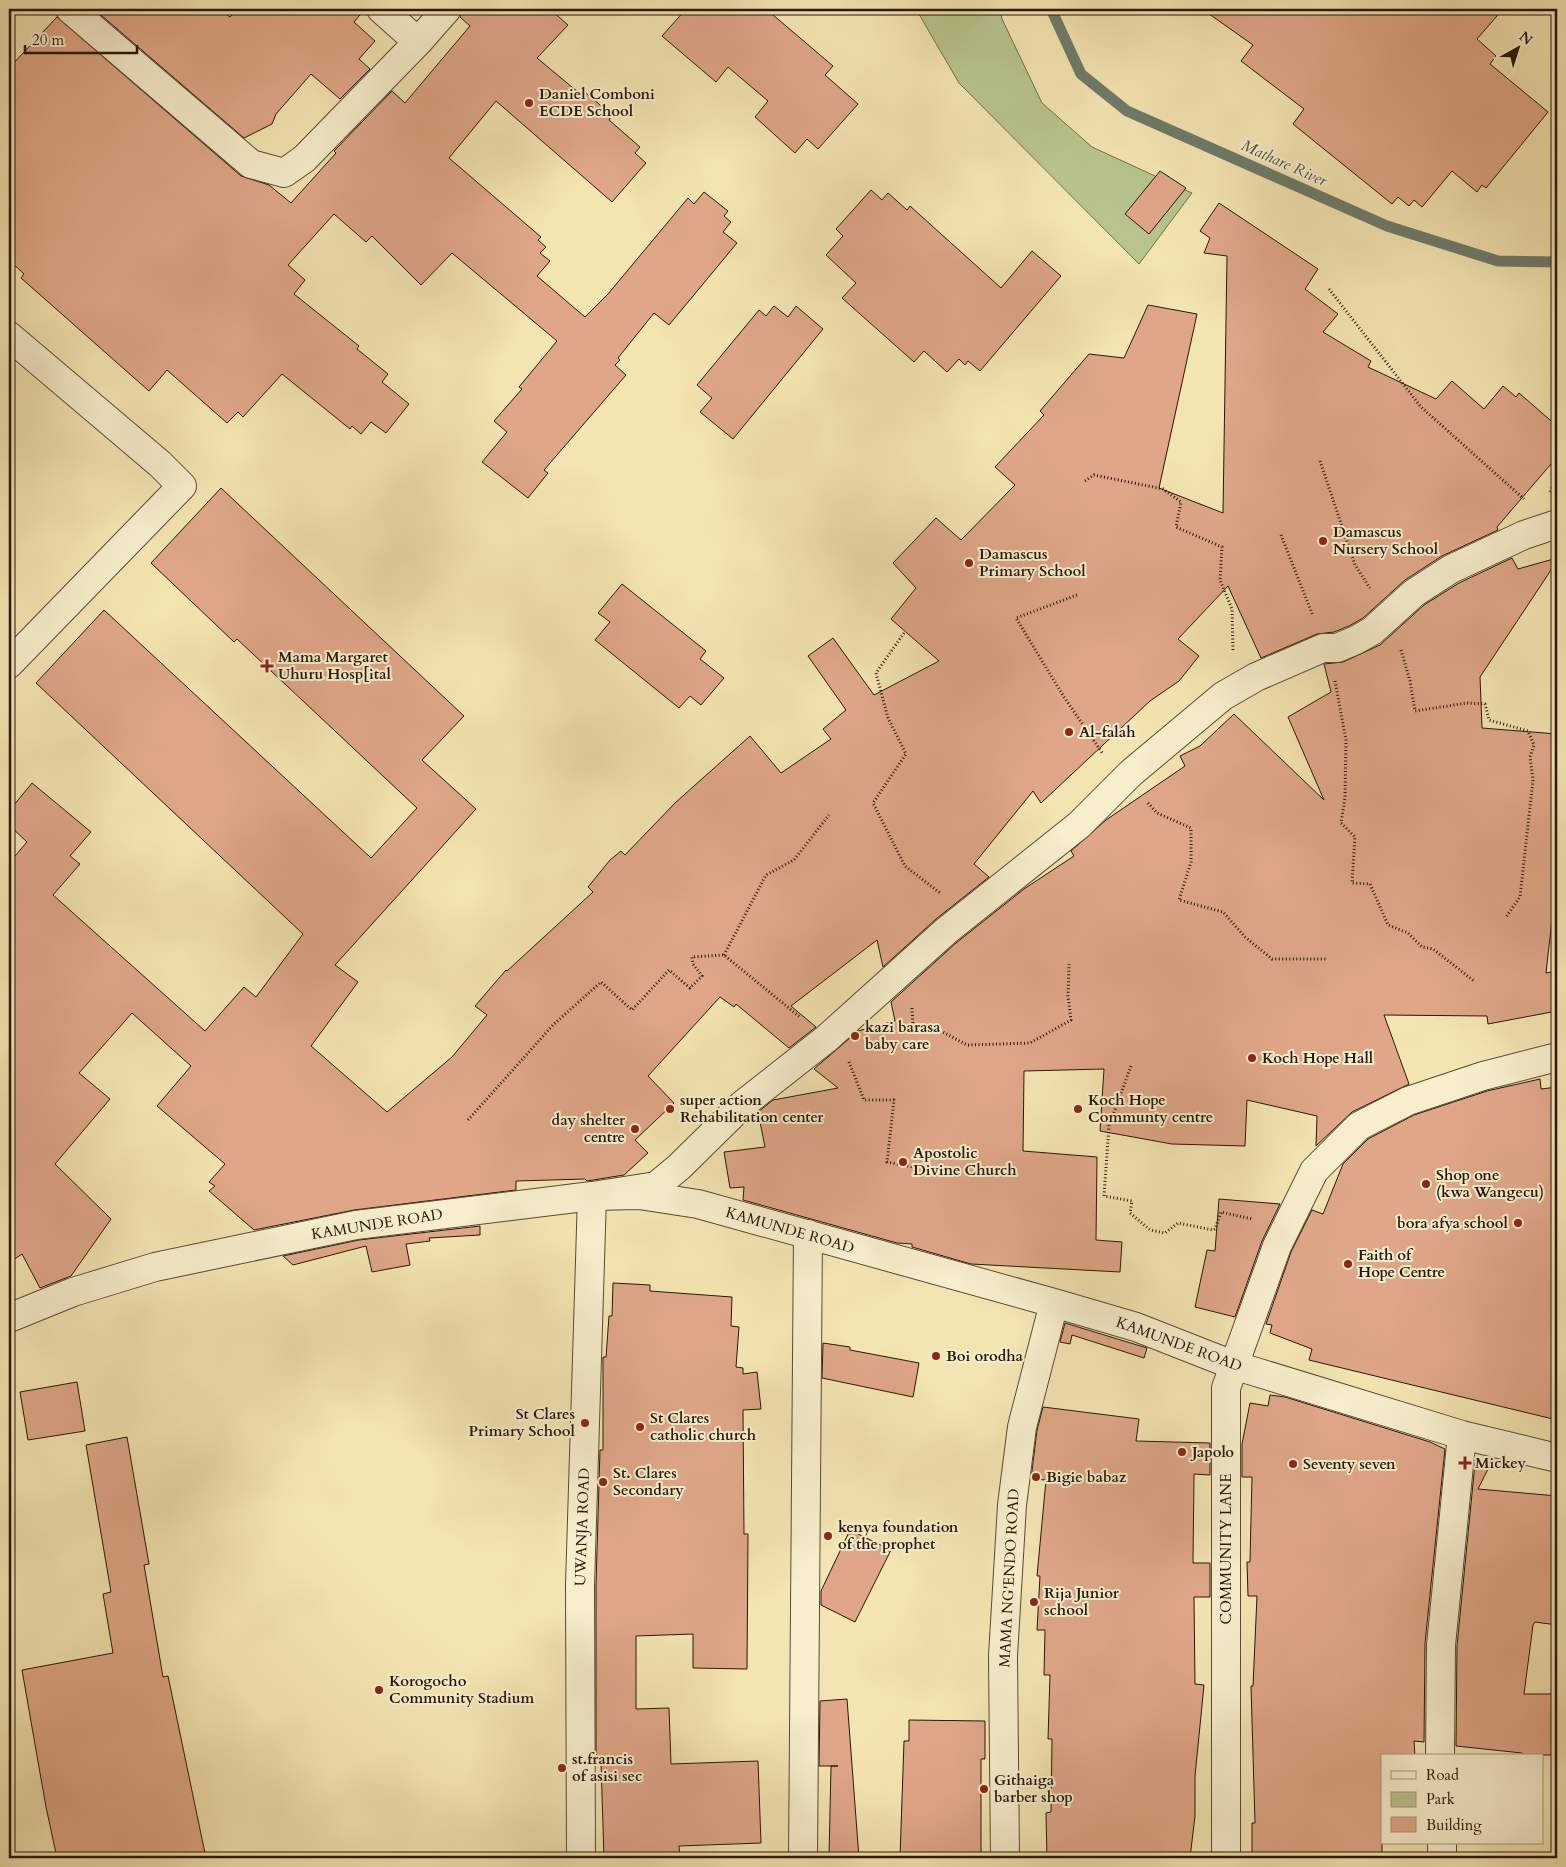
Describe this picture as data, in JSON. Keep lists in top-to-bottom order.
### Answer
{
  "streets": {
    "street": [
      "KAMUNDE ROAD",
      "UWANJA ROAD",
      "COMMUNITY LANE",
      "MAMA NG'ENDO ROAD"
    ]
  },
  "crossings": [
    ["KAMUNDE ROAD", "UWANJA ROAD"],
    ["KAMUNDE ROAD", "COMMUNITY LANE"],
    ["KAMUNDE ROAD", "MAMA NG'ENDO ROAD"]
  ],
  "water": ["Mathare River"],
  "places": {
    "other": [
      "Daniel Comboni ECDE School",
      "Damascus Nursery School",
      "Damascus Primary School",
      "Al-falah",
      "kazi barasa baby care",
      "Koch Hope Hall",
      "super action Rehabilitation center",
      "Koch Hope Communty centre",
      "day shelter centre",
      "Apostolic Divine Church",
      "Shop one (kwa Wangecu)",
      "bora afya school",
      "Faith of Hope Centre",
      "Boi orodha",
      "St Clares Primary School",
      "St Clares catholic church",
      "Japolo",
      "Seventy seven",
      "Bigie babaz",
      "St. Clares Secondary",
      "kenya foundation of the prophet",
      "Rija Junior school",
      "Korogocho Community Stadium",
      "st.francis of asisi sec",
      "Githaiga barber shop"
    ],
    "health": ["Mama Margaret Uhuru Hosp[ital", "Mickey"]
  },
  "legend": ["Road", "Park", "Building"],
  "scale_bar": "20 m",
  "north": "top right"
}
